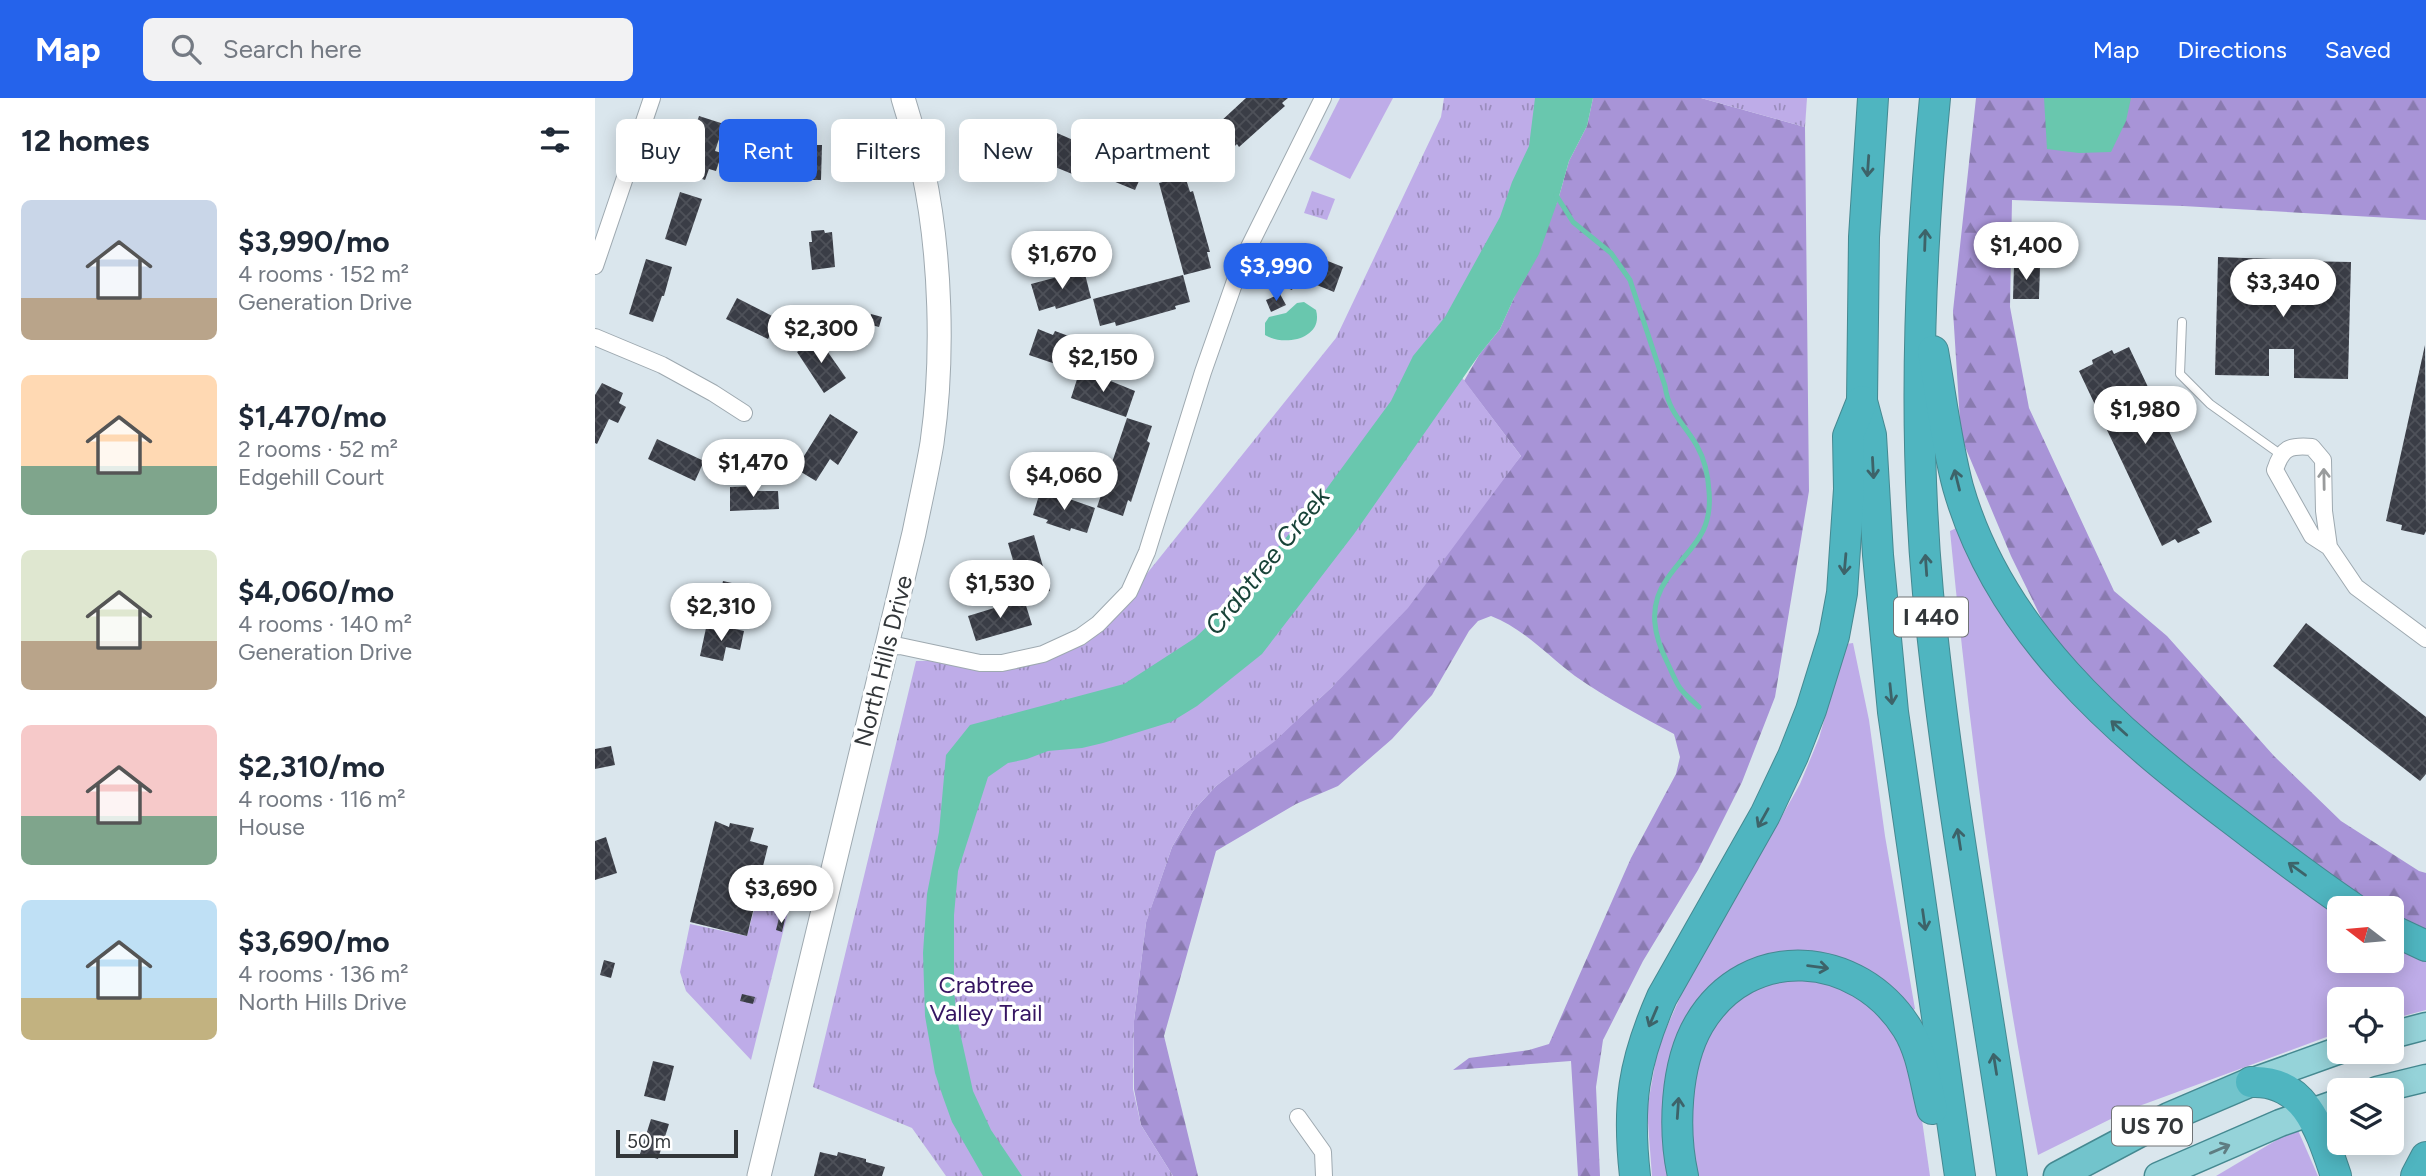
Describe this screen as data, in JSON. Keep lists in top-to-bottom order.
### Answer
{
  "streets": {
    "highway": ["I 440", "US 70"],
    "main road": ["North Hills Drive"]
  },
  "water": ["Crabtree Creek"],
  "parks": ["Crabtree Valley Trail"],
  "scale_bar": "50 m",
  "north": "left",
  "page": {
    "header": "Map",
    "search": "Search here",
    "nav": ["Map", "Directions", "Saved"],
    "heading": "12 homes",
    "chip": [
      "Buy",
      "Rent",
      "Filters",
      "New",
      "Apartment"
    ],
    "list": [
      {
        "name": "$3,990/mo",
        "note": "4 rooms · 152 m² · Generation Drive"
      },
      {
        "name": "$1,470/mo",
        "note": "2 rooms · 52 m² · Edgehill Court"
      },
      {
        "name": "$4,060/mo",
        "note": "4 rooms · 140 m² · Generation Drive"
      },
      {
        "name": "$2,310/mo",
        "note": "4 rooms · 116 m² · House"
      },
      {
        "name": "$3,690/mo",
        "note": "4 rooms · 136 m² · North Hills Drive"
      }
    ],
    "price": [
      "$1,400",
      "$1,670",
      "$3,990",
      "$3,340",
      "$2,300",
      "$2,150",
      "$1,980",
      "$1,470",
      "$4,060",
      "$1,530",
      "$2,310",
      "$3,690"
    ],
    "scale": "50 m"
  }
}
